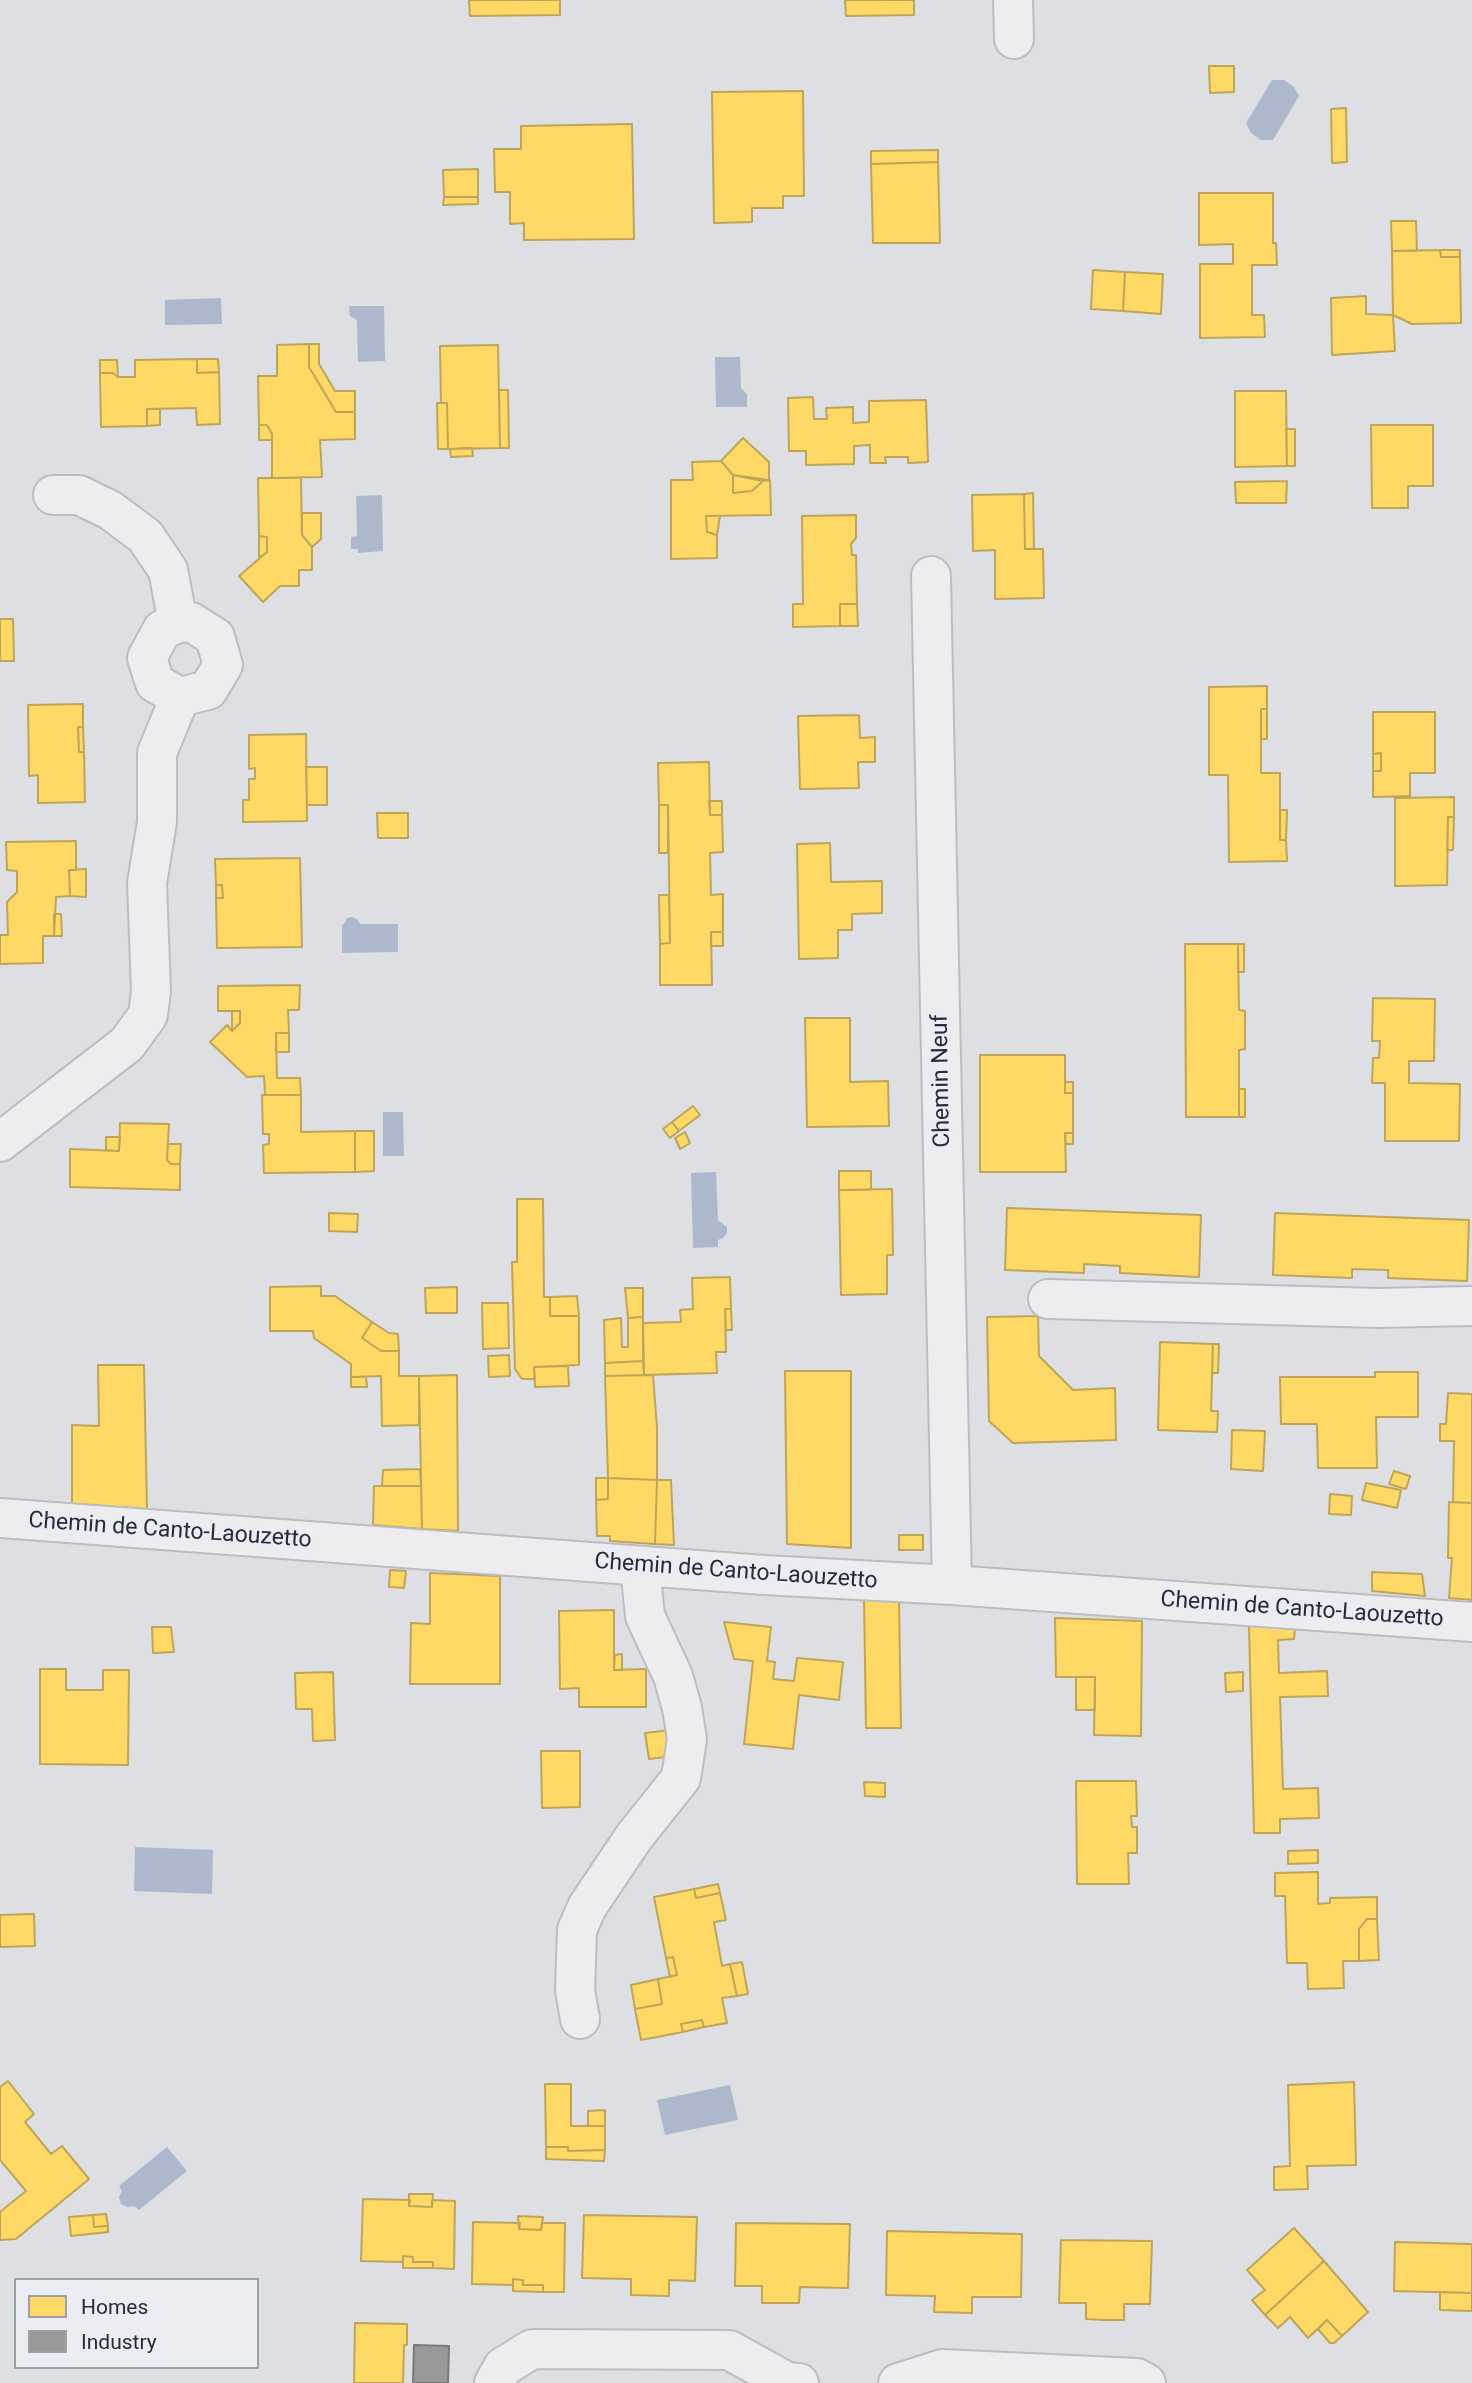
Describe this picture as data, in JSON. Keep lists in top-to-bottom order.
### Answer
{
  "streets": {
    "street": ["Chemin Neuf", "Chemin de Canto-Laouzetto"]
  },
  "crossings": [
    ["Chemin Neuf", "Chemin de Canto-Laouzetto"]
  ],
  "legend": ["Homes", "Industry"]
}
